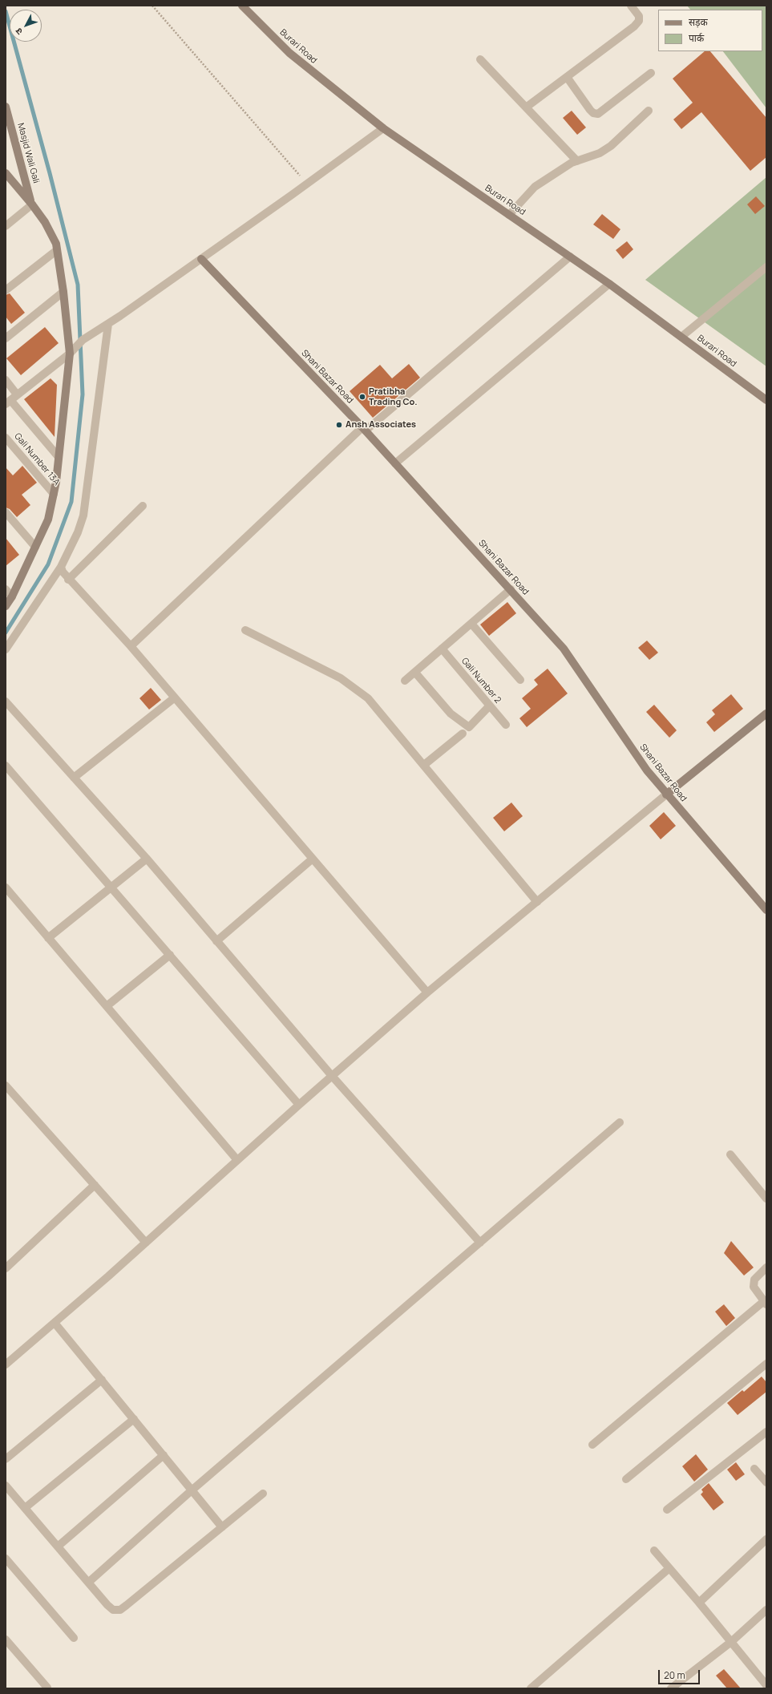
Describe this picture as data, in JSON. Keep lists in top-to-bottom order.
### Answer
{
  "streets": {
    "street": [
      "Burari Road",
      "Masjid Wali Gali",
      "Shani Bazar Road",
      "Gali Number 13A",
      "Gali Number 2"
    ]
  },
  "places": ["Pratibha Trading Co.", "Ansh Associates"],
  "legend": ["सड़क", "पार्क"],
  "scale_bar": "20 m",
  "north": "bottom left"
}
